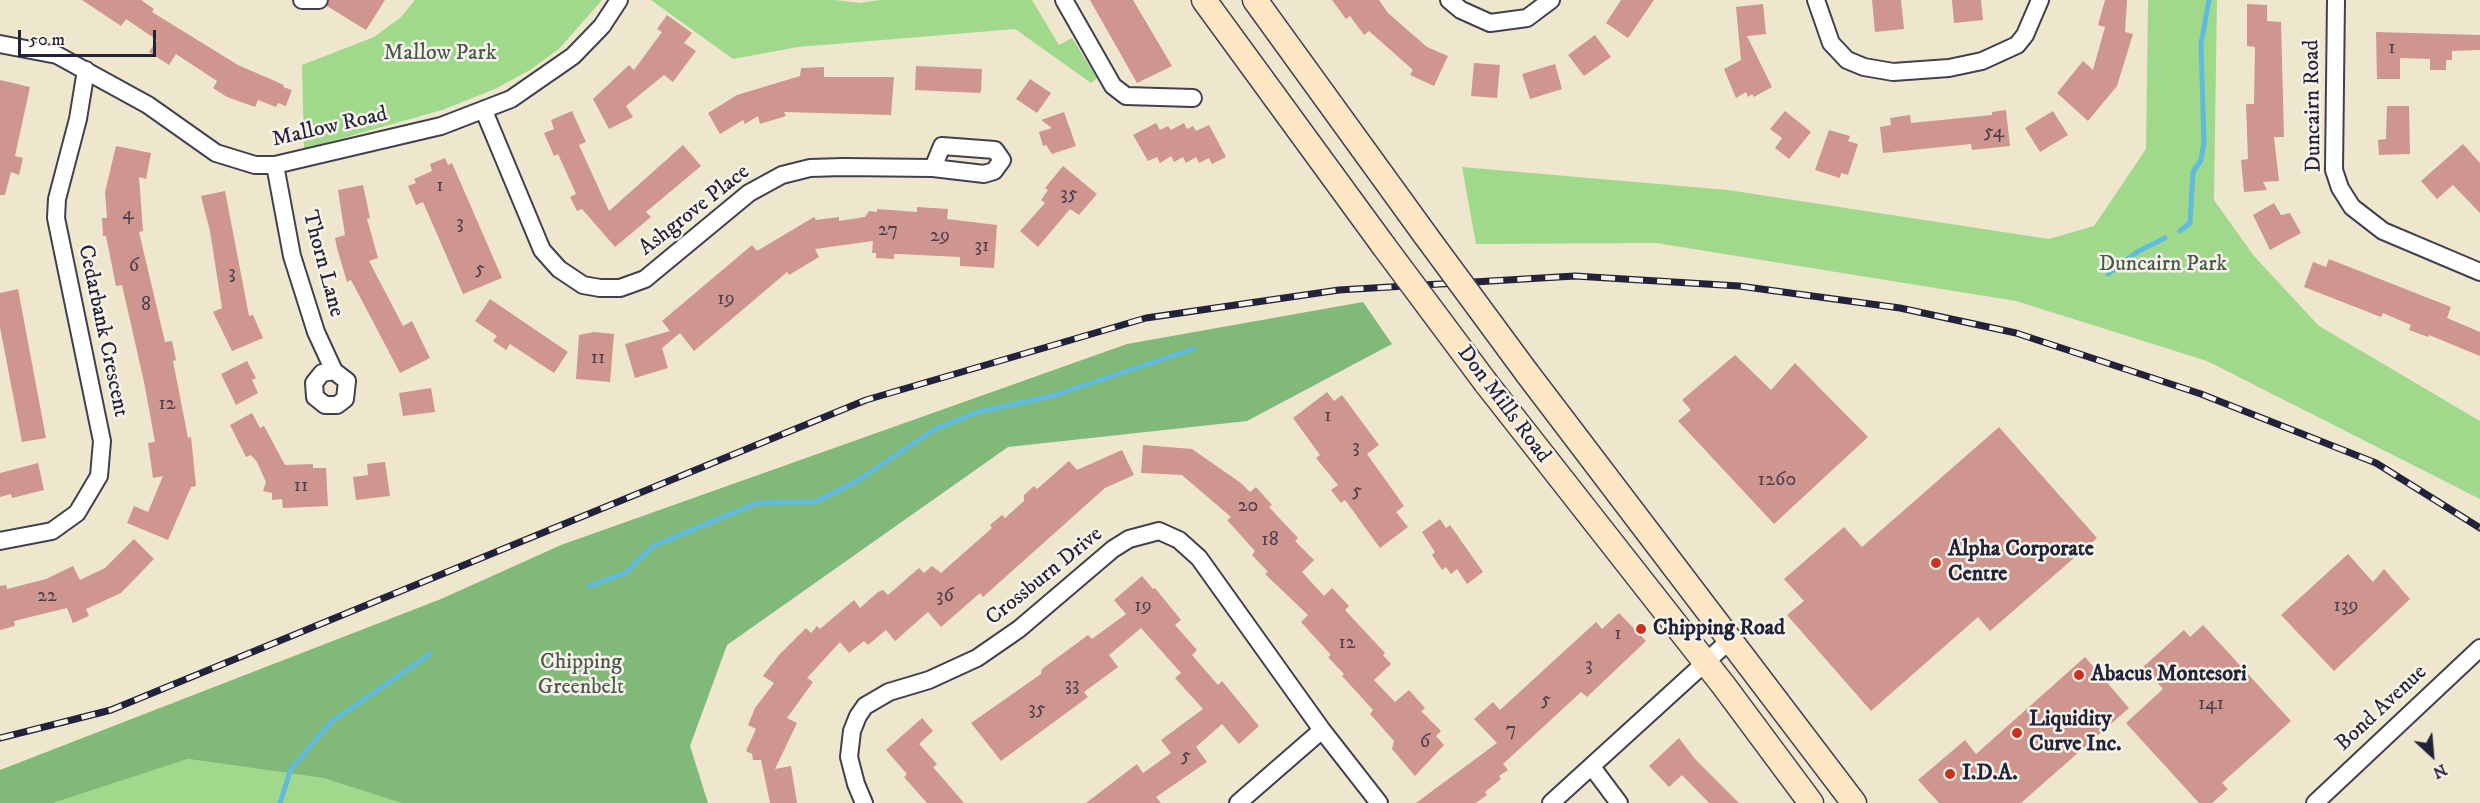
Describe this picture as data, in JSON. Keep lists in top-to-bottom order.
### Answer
{
  "streets": {
    "main road": ["Don Mills Road"],
    "street": [
      "Duncairn Road",
      "Mallow Road",
      "Ashgrove Place",
      "Thorn Lane",
      "Cedarbank Crescent",
      "Crossburn Drive",
      "Bond Avenue"
    ]
  },
  "crossings": [
    ["Mallow Road", "Ashgrove Place"],
    ["Mallow Road", "Thorn Lane"],
    ["Mallow Road", "Cedarbank Crescent"]
  ],
  "parks": ["Mallow Park", "Duncairn Park", "Chipping Greenbelt"],
  "places": [
    "Alpha Corporate Centre",
    "Chipping Road",
    "Abacus Montesori",
    "Liquidity Curve Inc.",
    "I.D.A."
  ],
  "house_numbers": [
    "1",
    "54",
    "1",
    "35",
    "4",
    "3",
    "27",
    "29",
    "31",
    "6",
    "5",
    "3",
    "19",
    "8",
    "11",
    "12",
    "1",
    "3",
    "1260",
    "11",
    "5",
    "20",
    "18",
    "22",
    "36",
    "19",
    "139",
    "1",
    "12",
    "3",
    "33",
    "5",
    "141",
    "35",
    "7",
    "6",
    "5"
  ],
  "scale_bar": "50 m",
  "north": "bottom right"
}
